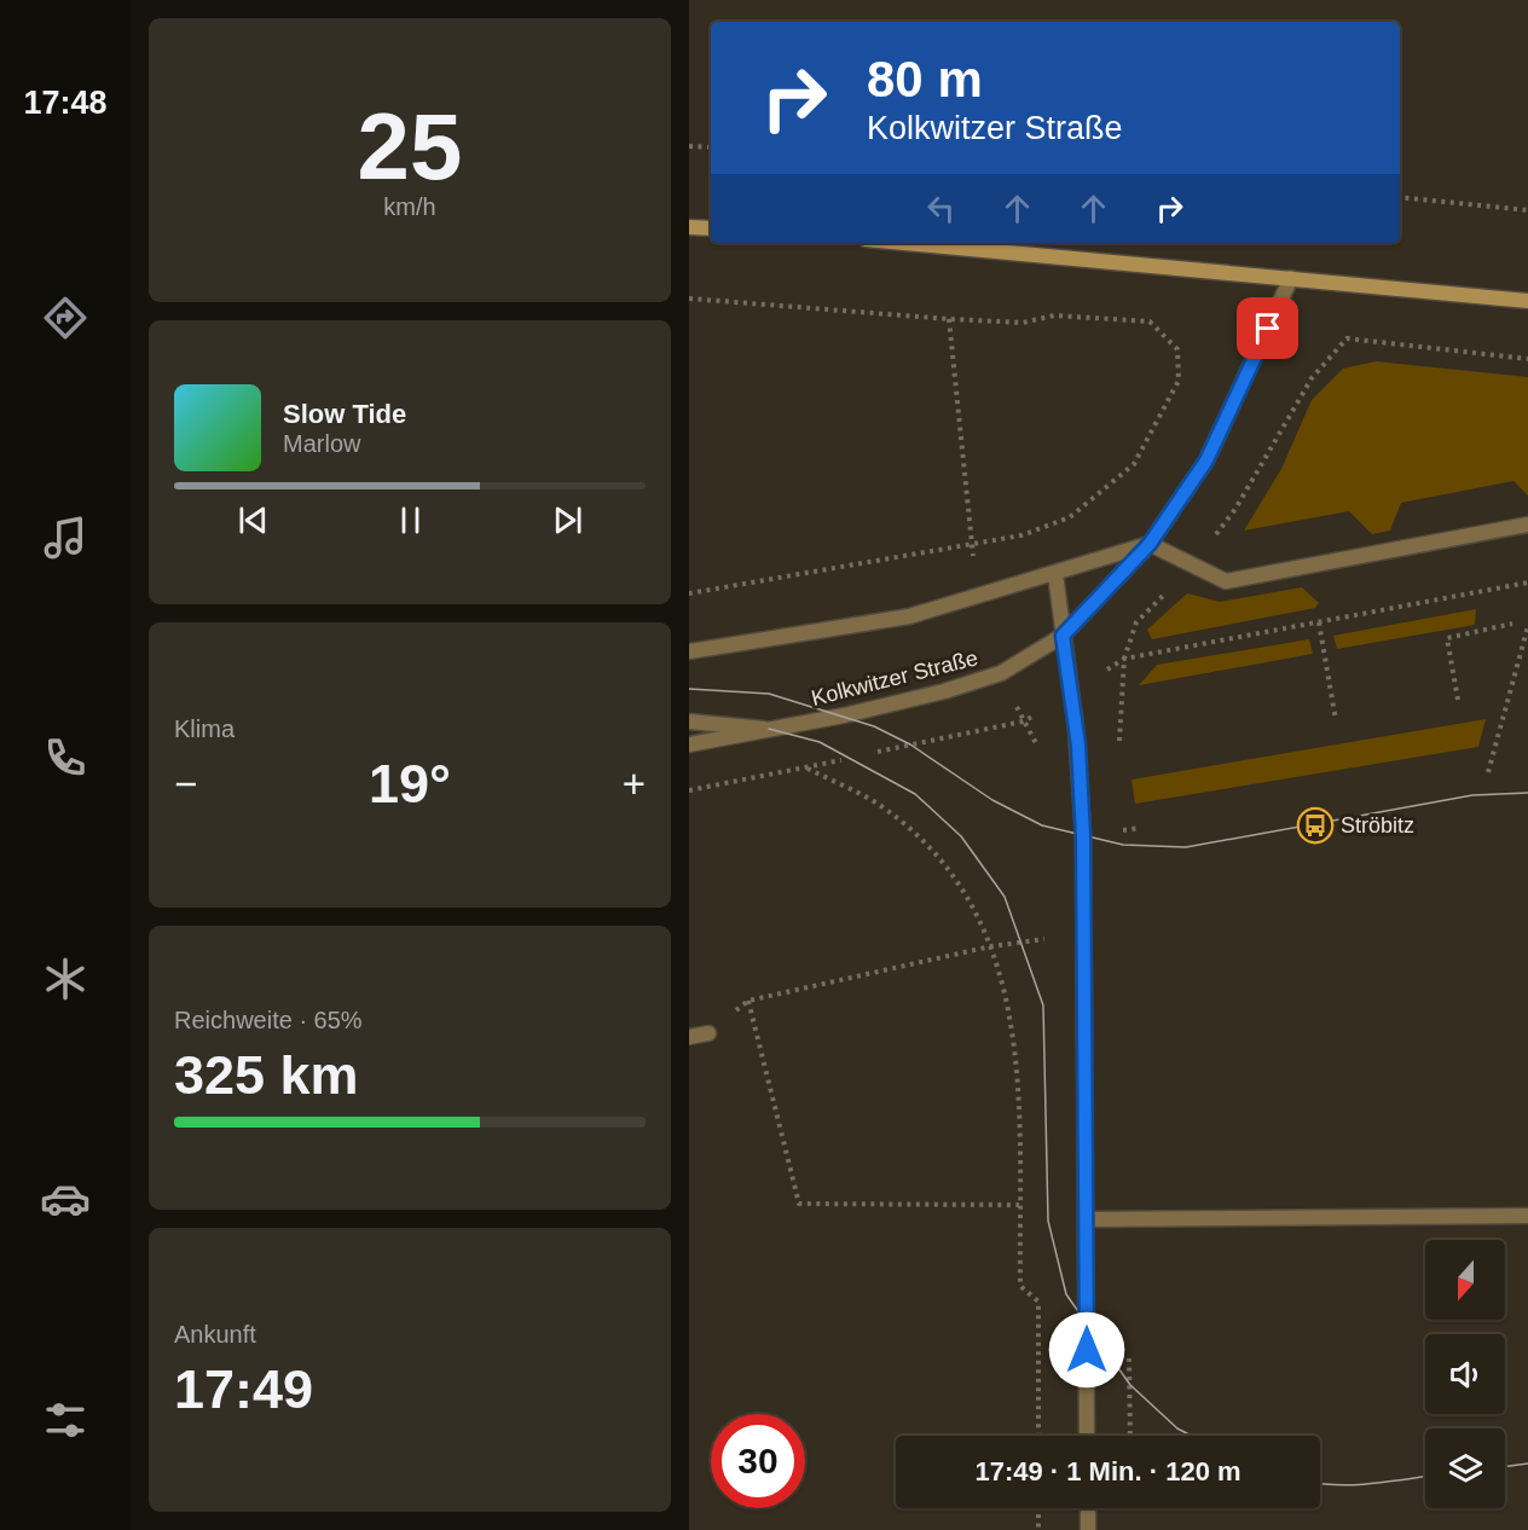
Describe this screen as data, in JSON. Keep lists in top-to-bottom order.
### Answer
{
  "streets": {
    "street": ["Kolkwitzer Straße"]
  },
  "places": {
    "bus stop": ["Ströbitz"]
  },
  "north": "bottom",
  "page": {
    "tabs": "17:48",
    "tile": [
      ["25", "km/h"],
      "Klima",
      ["Reichweite · 65%", "325 km"],
      ["Ankunft", "17:49"]
    ],
    "turn": ["80 m", "Kolkwitzer Straße"],
    "song": ["Slow Tide", "Marlow"],
    "heat": ["−", "19°", "+"],
    "limit": "30",
    "trip": "17:49 · 1 Min. · 120 m"
  }
}
